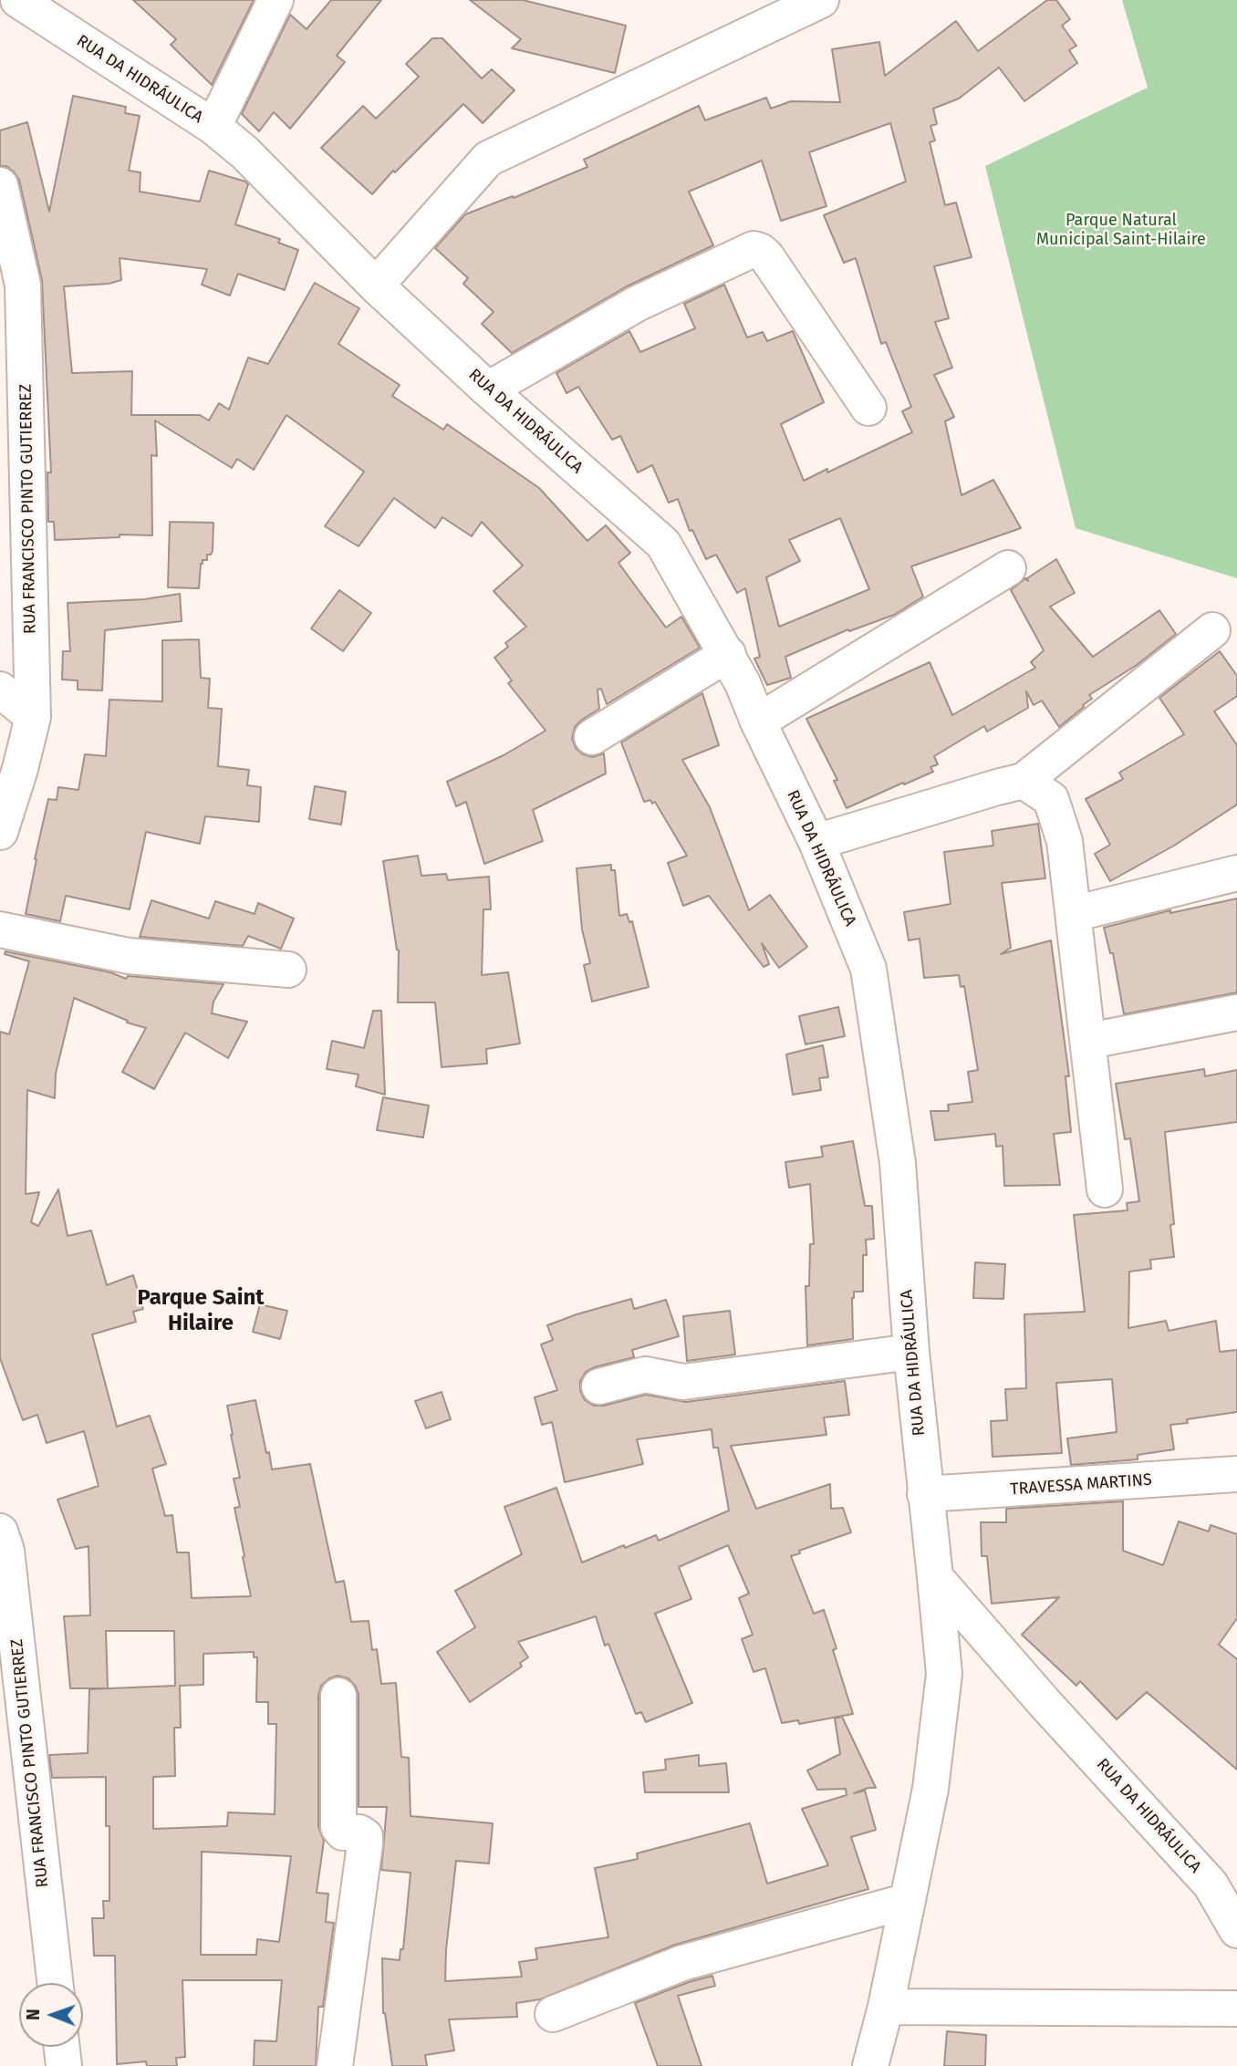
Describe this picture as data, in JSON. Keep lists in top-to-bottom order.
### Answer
{
  "streets": {
    "street": ["RUA DA HIDRÁULICA", "RUA FRANCISCO PINTO GUTIERREZ", "TRAVESSA MARTINS"]
  },
  "crossings": [
    ["RUA DA HIDRÁULICA", "TRAVESSA MARTINS"]
  ],
  "districts": ["Parque Saint Hilaire"],
  "parks": ["Parque Natural Municipal Saint-Hilaire"],
  "north": "left"
}
